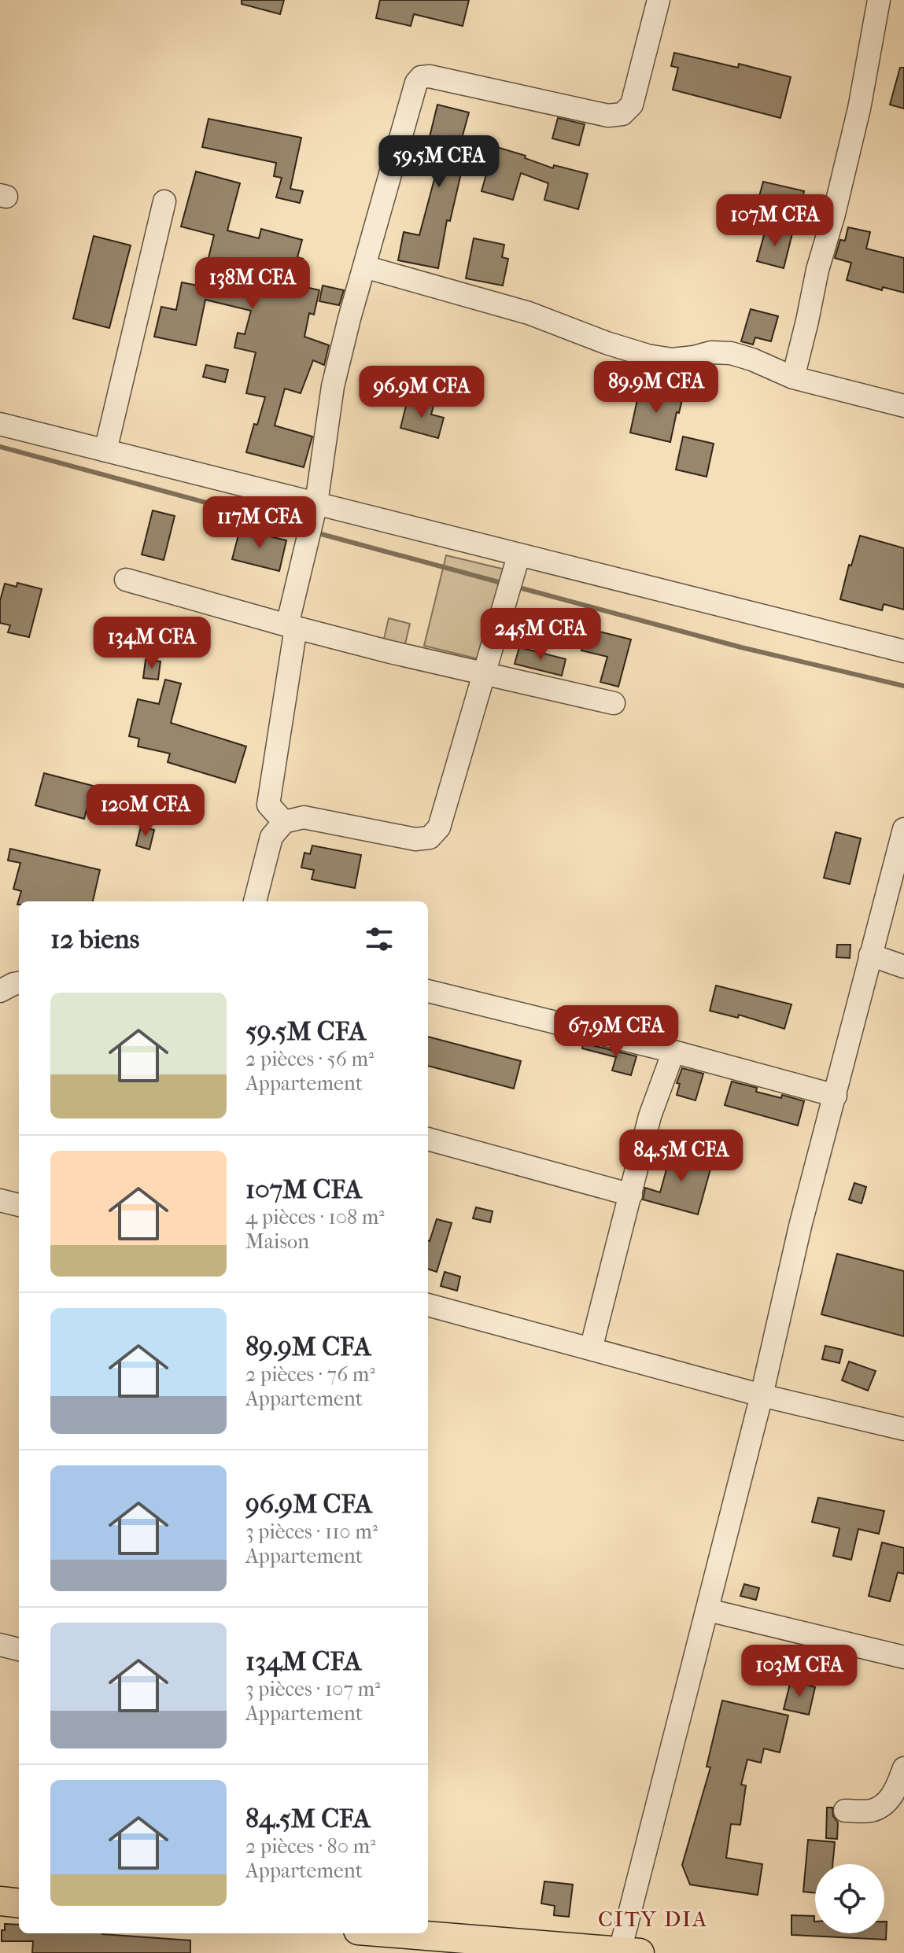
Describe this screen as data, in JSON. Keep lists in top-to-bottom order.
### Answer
{
  "districts": ["CITY DIA"],
  "page": {
    "price": [
      "59.5M CFA",
      "107M CFA",
      "138M CFA",
      "89.9M CFA",
      "96.9M CFA",
      "117M CFA",
      "245M CFA",
      "134M CFA",
      "120M CFA",
      "67.9M CFA",
      "84.5M CFA",
      "103M CFA"
    ],
    "heading": "12 biens",
    "list": [
      {
        "name": "59.5M CFA",
        "note": "2 pièces · 56 m² · Appartement"
      },
      {
        "name": "107M CFA",
        "note": "4 pièces · 108 m² · Maison"
      },
      {
        "name": "89.9M CFA",
        "note": "2 pièces · 76 m² · Appartement"
      },
      {
        "name": "96.9M CFA",
        "note": "3 pièces · 110 m² · Appartement"
      },
      {
        "name": "134M CFA",
        "note": "3 pièces · 107 m² · Appartement"
      },
      {
        "name": "84.5M CFA",
        "note": "2 pièces · 80 m² · Appartement"
      }
    ]
  }
}
